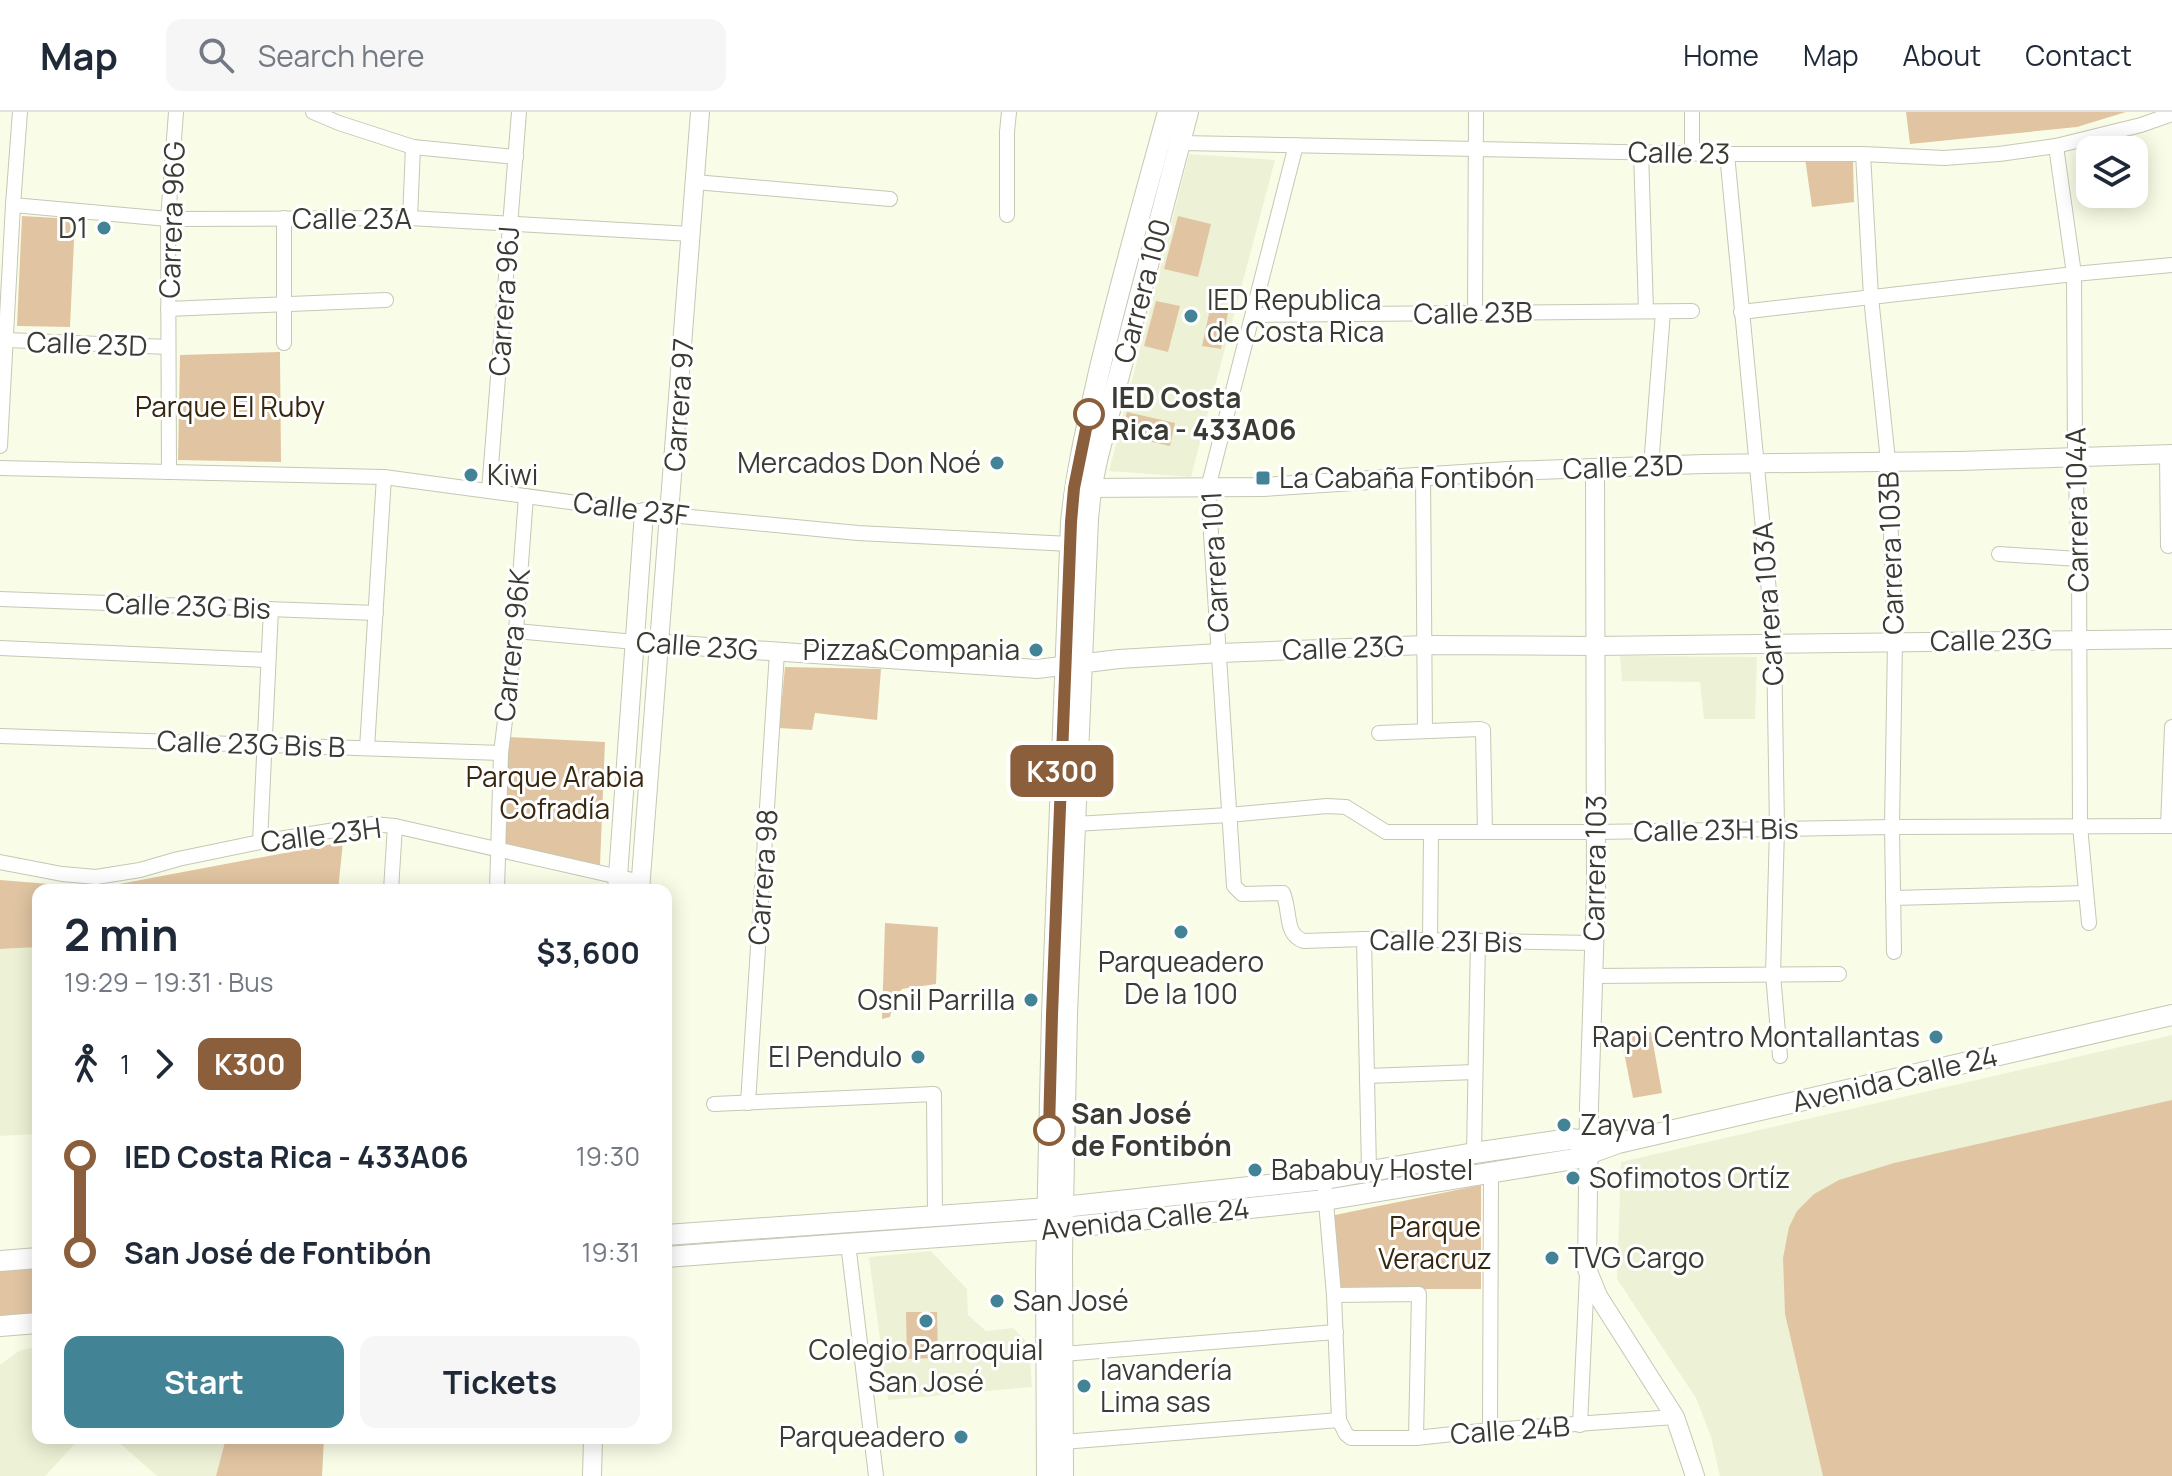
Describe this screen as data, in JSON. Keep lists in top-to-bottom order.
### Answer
{
  "streets": {
    "main road": ["Carrera 100", "Avenida Calle 24"],
    "street": [
      "Calle 23",
      "Calle 23A",
      "Carrera 96G",
      "Carrera 96J",
      "Calle 23B",
      "Calle 23D",
      "Carrera 97",
      "Calle 23F",
      "Carrera 104A",
      "Carrera 103B",
      "Carrera 101",
      "Carrera 103A",
      "Calle 23G Bis",
      "Calle 23G",
      "Carrera 96K",
      "Calle 23G Bis B",
      "Calle 23H Bis",
      "Calle 23H",
      "Carrera 103",
      "Carrera 98",
      "Calle 23I Bis",
      "Calle 24B"
    ]
  },
  "crossings": [
    ["Calle 23", "Carrera 100"],
    ["Calle 23", "Carrera 104A"],
    ["Calle 23", "Carrera 103B"],
    ["Calle 23", "Carrera 101"],
    ["Calle 23", "Carrera 103A"],
    ["Calle 23A", "Carrera 96G"],
    ["Calle 23A", "Carrera 96J"],
    ["Calle 23A", "Carrera 97"],
    ["Carrera 96G", "Calle 23D"],
    ["Carrera 96G", "Calle 23F"],
    ["Carrera 100", "Calle 23D"],
    ["Carrera 100", "Calle 23F"],
    ["Carrera 100", "Calle 23G"],
    ["Carrera 100", "Calle 23H Bis"],
    ["Carrera 100", "Avenida Calle 24"],
    ["Carrera 100", "Calle 24B"],
    ["Carrera 96J", "Calle 23F"],
    ["Calle 23B", "Carrera 101"],
    ["Calle 23D", "Carrera 104A"],
    ["Calle 23D", "Carrera 103B"],
    ["Calle 23D", "Carrera 101"],
    ["Calle 23D", "Carrera 103A"],
    ["Calle 23D", "Carrera 103"],
    ["Carrera 97", "Calle 23F"],
    ["Carrera 97", "Calle 23G"],
    ["Calle 23F", "Carrera 96K"],
    ["Carrera 104A", "Calle 23G"],
    ["Carrera 104A", "Calle 23H Bis"],
    ["Carrera 103B", "Calle 23G"],
    ["Carrera 103B", "Calle 23H Bis"],
    ["Carrera 101", "Calle 23G"],
    ["Carrera 101", "Calle 23H Bis"],
    ["Carrera 101", "Calle 23I Bis"],
    ["Carrera 103A", "Calle 23G"],
    ["Carrera 103A", "Calle 23H Bis"],
    ["Calle 23G", "Carrera 96K"],
    ["Calle 23G", "Carrera 103"],
    ["Calle 23G", "Carrera 98"],
    ["Carrera 96K", "Calle 23G Bis B"],
    ["Carrera 96K", "Calle 23H"],
    ["Calle 23H Bis", "Carrera 103"],
    ["Carrera 103", "Calle 23I Bis"],
    ["Carrera 103", "Avenida Calle 24"],
    ["Carrera 103", "Calle 24B"]
  ],
  "parks": ["Parque El Ruby", "Parque Arabia Cofradía", "Parque Veracruz"],
  "places": {
    "other": [
      "D1",
      "IED Republica de Costa Rica",
      "IED Costa Rica - 433A06",
      "Mercados Don Noé",
      "Kiwi",
      "Pizza&Compania",
      "Parqueadero De la 100",
      "Osnil Parrilla",
      "Rapi Centro Montallantas",
      "El Pendulo",
      "Zayva 1",
      "San José de Fontibón",
      "Bababuy Hostel",
      "Sofimotos Ortíz",
      "TVG Cargo",
      "San José",
      "Colegio Parroquial San José",
      "lavandería Lima sas",
      "Parqueadero"
    ],
    "transit": ["La Cabaña Fontibón"]
  },
  "lines": ["bus line K300"],
  "page": {
    "header": "Map",
    "search": "Search here",
    "nav": [
      "Home",
      "Map",
      "About",
      "Contact"
    ],
    "on_map": "K300",
    "heading": ["2 min", "19:29 – 19:31 · Bus", "$3,600"],
    "legs": ["1", "K300"],
    "list": [
      {
        "name": "IED Costa Rica - 433A06",
        "value": "19:30"
      },
      {
        "name": "San José de Fontibón",
        "value": "19:31"
      }
    ],
    "buttons": ["Start", "Tickets"]
  }
}
